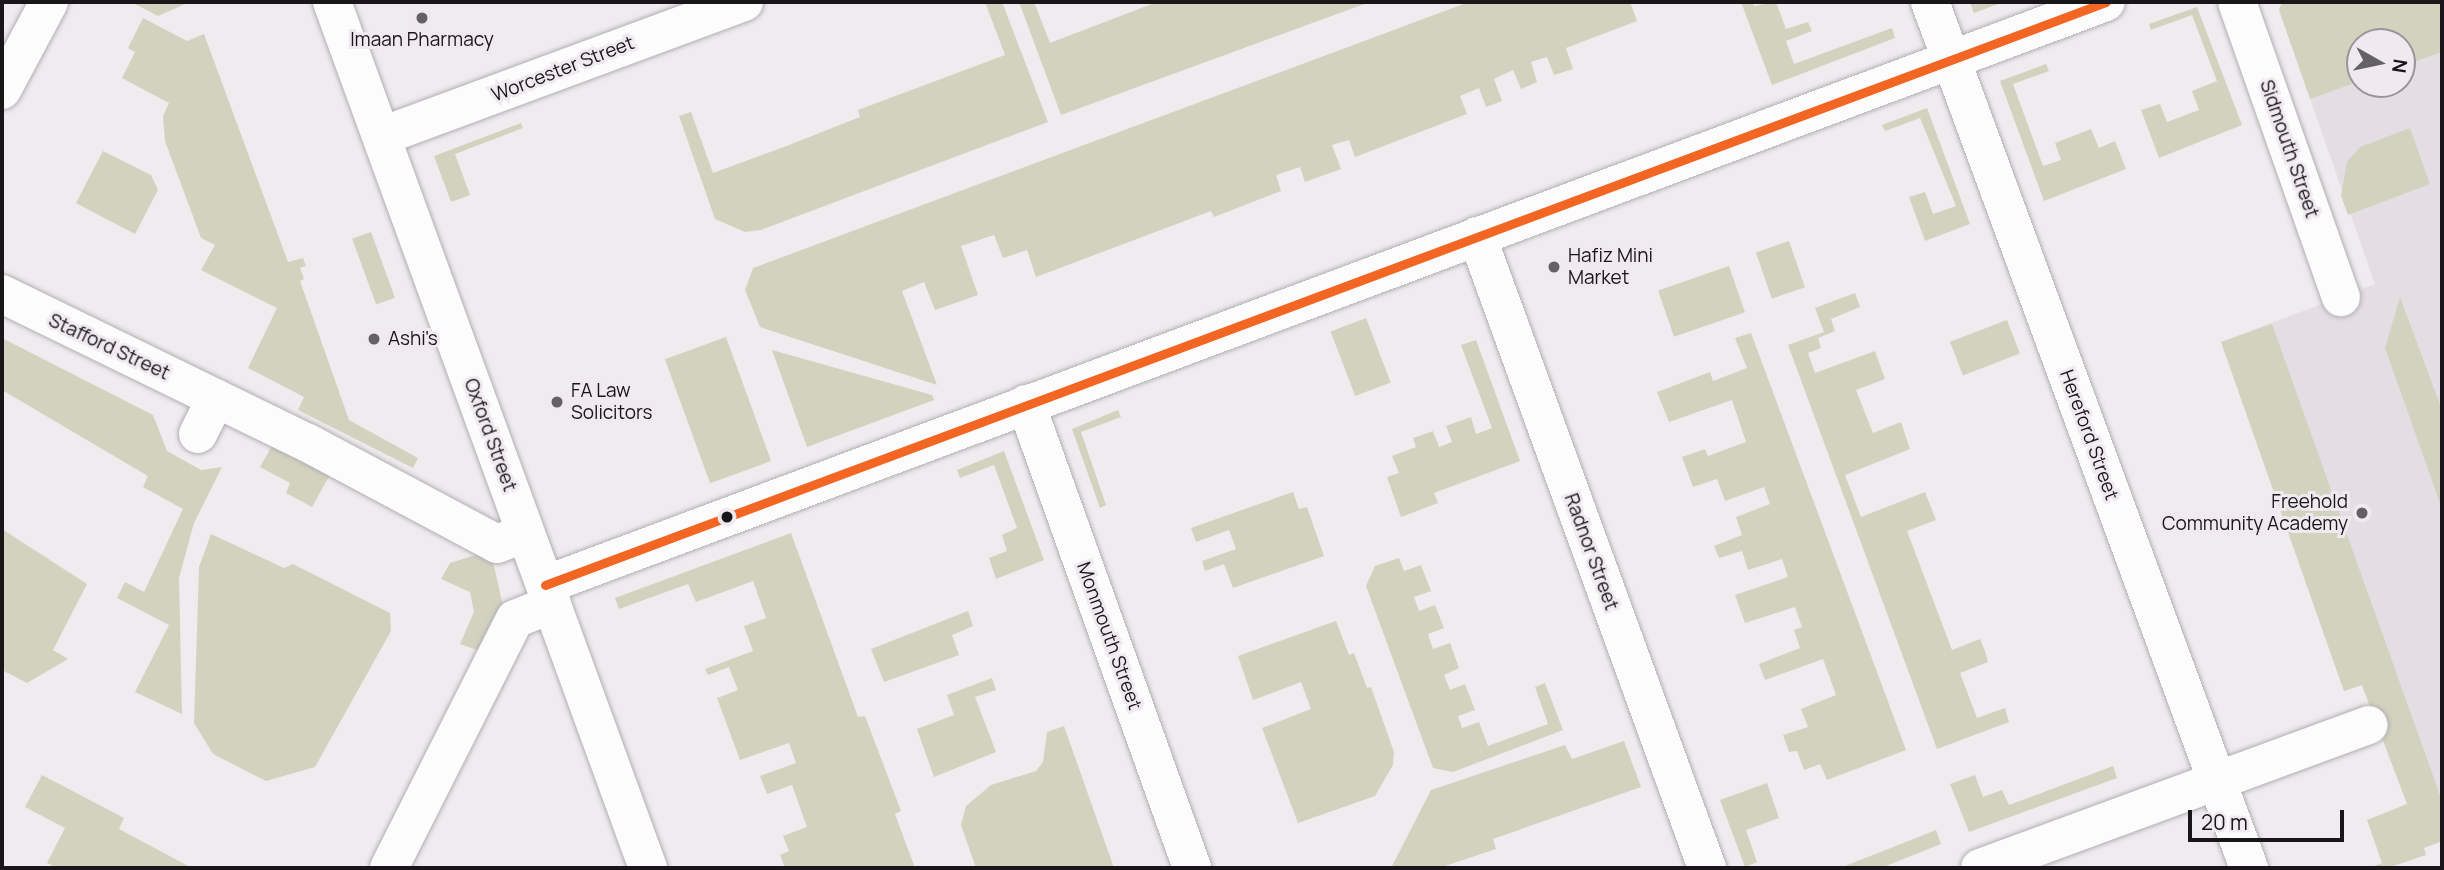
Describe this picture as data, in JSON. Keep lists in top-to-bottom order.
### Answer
{
  "streets": {
    "street": [
      "Worcester Street",
      "Sidmouth Street",
      "Stafford Street",
      "Oxford Street",
      "Hereford Street",
      "Radnor Street",
      "Monmouth Street"
    ]
  },
  "crossings": [
    ["Worcester Street", "Oxford Street"],
    ["Stafford Street", "Oxford Street"]
  ],
  "places": [
    "Imaan Pharmacy",
    "Hafiz Mini Market",
    "Ashi's",
    "FA Law Solicitors",
    "Freehold Community Academy"
  ],
  "scale_bar": "20 m",
  "north": "right"
}
